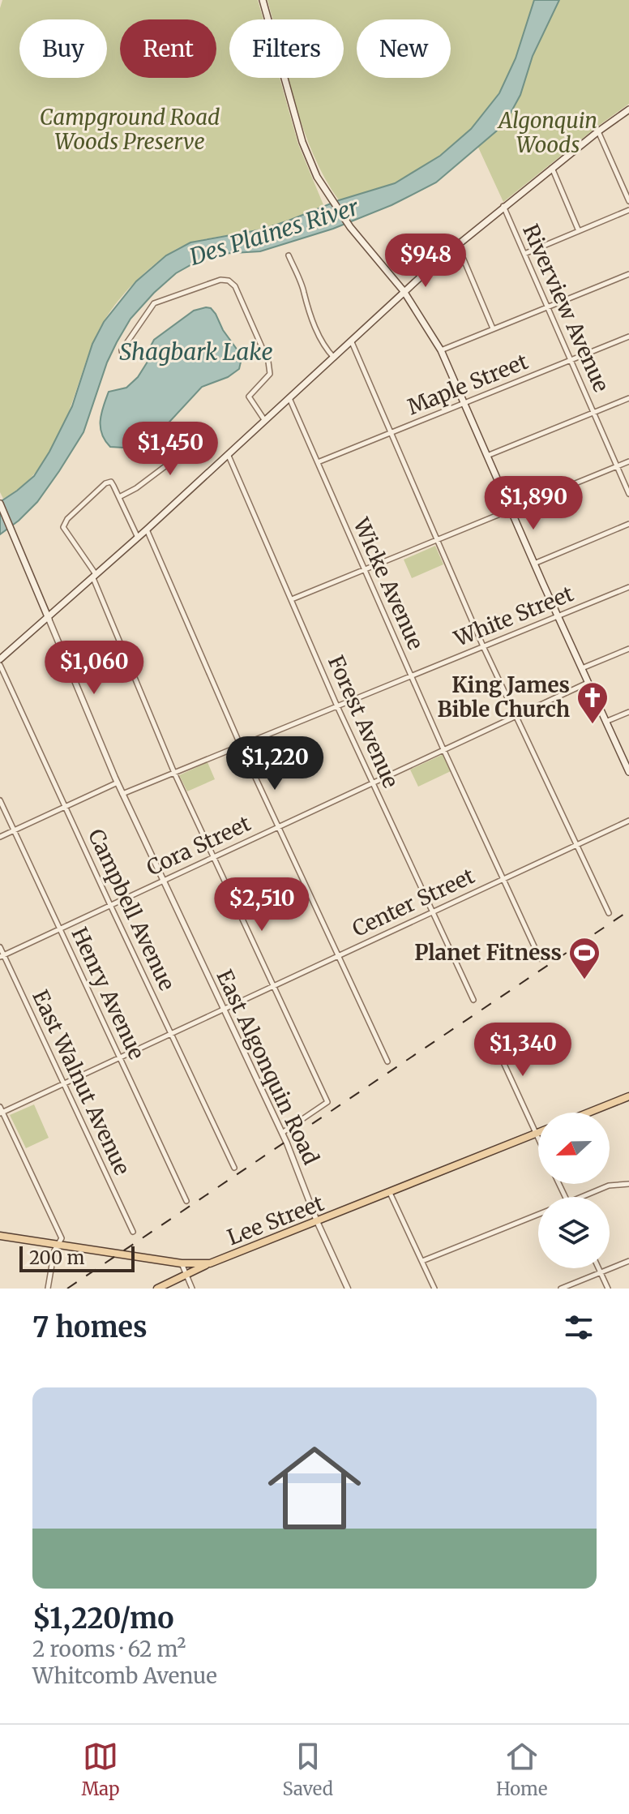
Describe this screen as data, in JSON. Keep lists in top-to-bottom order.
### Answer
{
  "streets": {
    "main road": ["East Algonquin Road", "Lee Street"],
    "street": [
      "Riverview Avenue",
      "Maple Street",
      "Wicke Avenue",
      "White Street",
      "Forest Avenue",
      "Cora Street",
      "Center Street",
      "Campbell Avenue",
      "Henry Avenue",
      "East Walnut Avenue"
    ]
  },
  "crossings": [
    ["Riverview Avenue", "Maple Street"],
    ["Maple Street", "Wicke Avenue"],
    ["Wicke Avenue", "White Street"],
    ["Wicke Avenue", "Cora Street"],
    ["Wicke Avenue", "Center Street"],
    ["White Street", "Forest Avenue"],
    ["White Street", "East Algonquin Road"],
    ["Forest Avenue", "Cora Street"],
    ["Forest Avenue", "Center Street"],
    ["Cora Street", "Campbell Avenue"],
    ["Cora Street", "Henry Avenue"],
    ["Cora Street", "East Algonquin Road"],
    ["Cora Street", "East Walnut Avenue"],
    ["Center Street", "Campbell Avenue"],
    ["Center Street", "Henry Avenue"],
    ["Center Street", "East Algonquin Road"],
    ["Center Street", "East Walnut Avenue"],
    ["East Algonquin Road", "Lee Street"]
  ],
  "water": ["Des Plaines River", "Shagbark Lake"],
  "parks": ["Campground Road Woods Preserve", "Algonquin Woods"],
  "places": {
    "church": ["King James Bible Church"],
    "sports": ["Planet Fitness"]
  },
  "scale_bar": "200 m",
  "north": "left",
  "page": {
    "chip": [
      "Buy",
      "Rent",
      "Filters",
      "New"
    ],
    "price": [
      "$948",
      "$1,450",
      "$1,890",
      "$1,060",
      "$1,220",
      "$2,510",
      "$1,340"
    ],
    "scale": "200 m",
    "heading": "7 homes",
    "list": [
      {
        "name": "$1,220/mo",
        "note": "2 rooms · 62 m² · Whitcomb Avenue"
      }
    ],
    "tabs": ["Map", "Saved", "Home"]
  }
}
